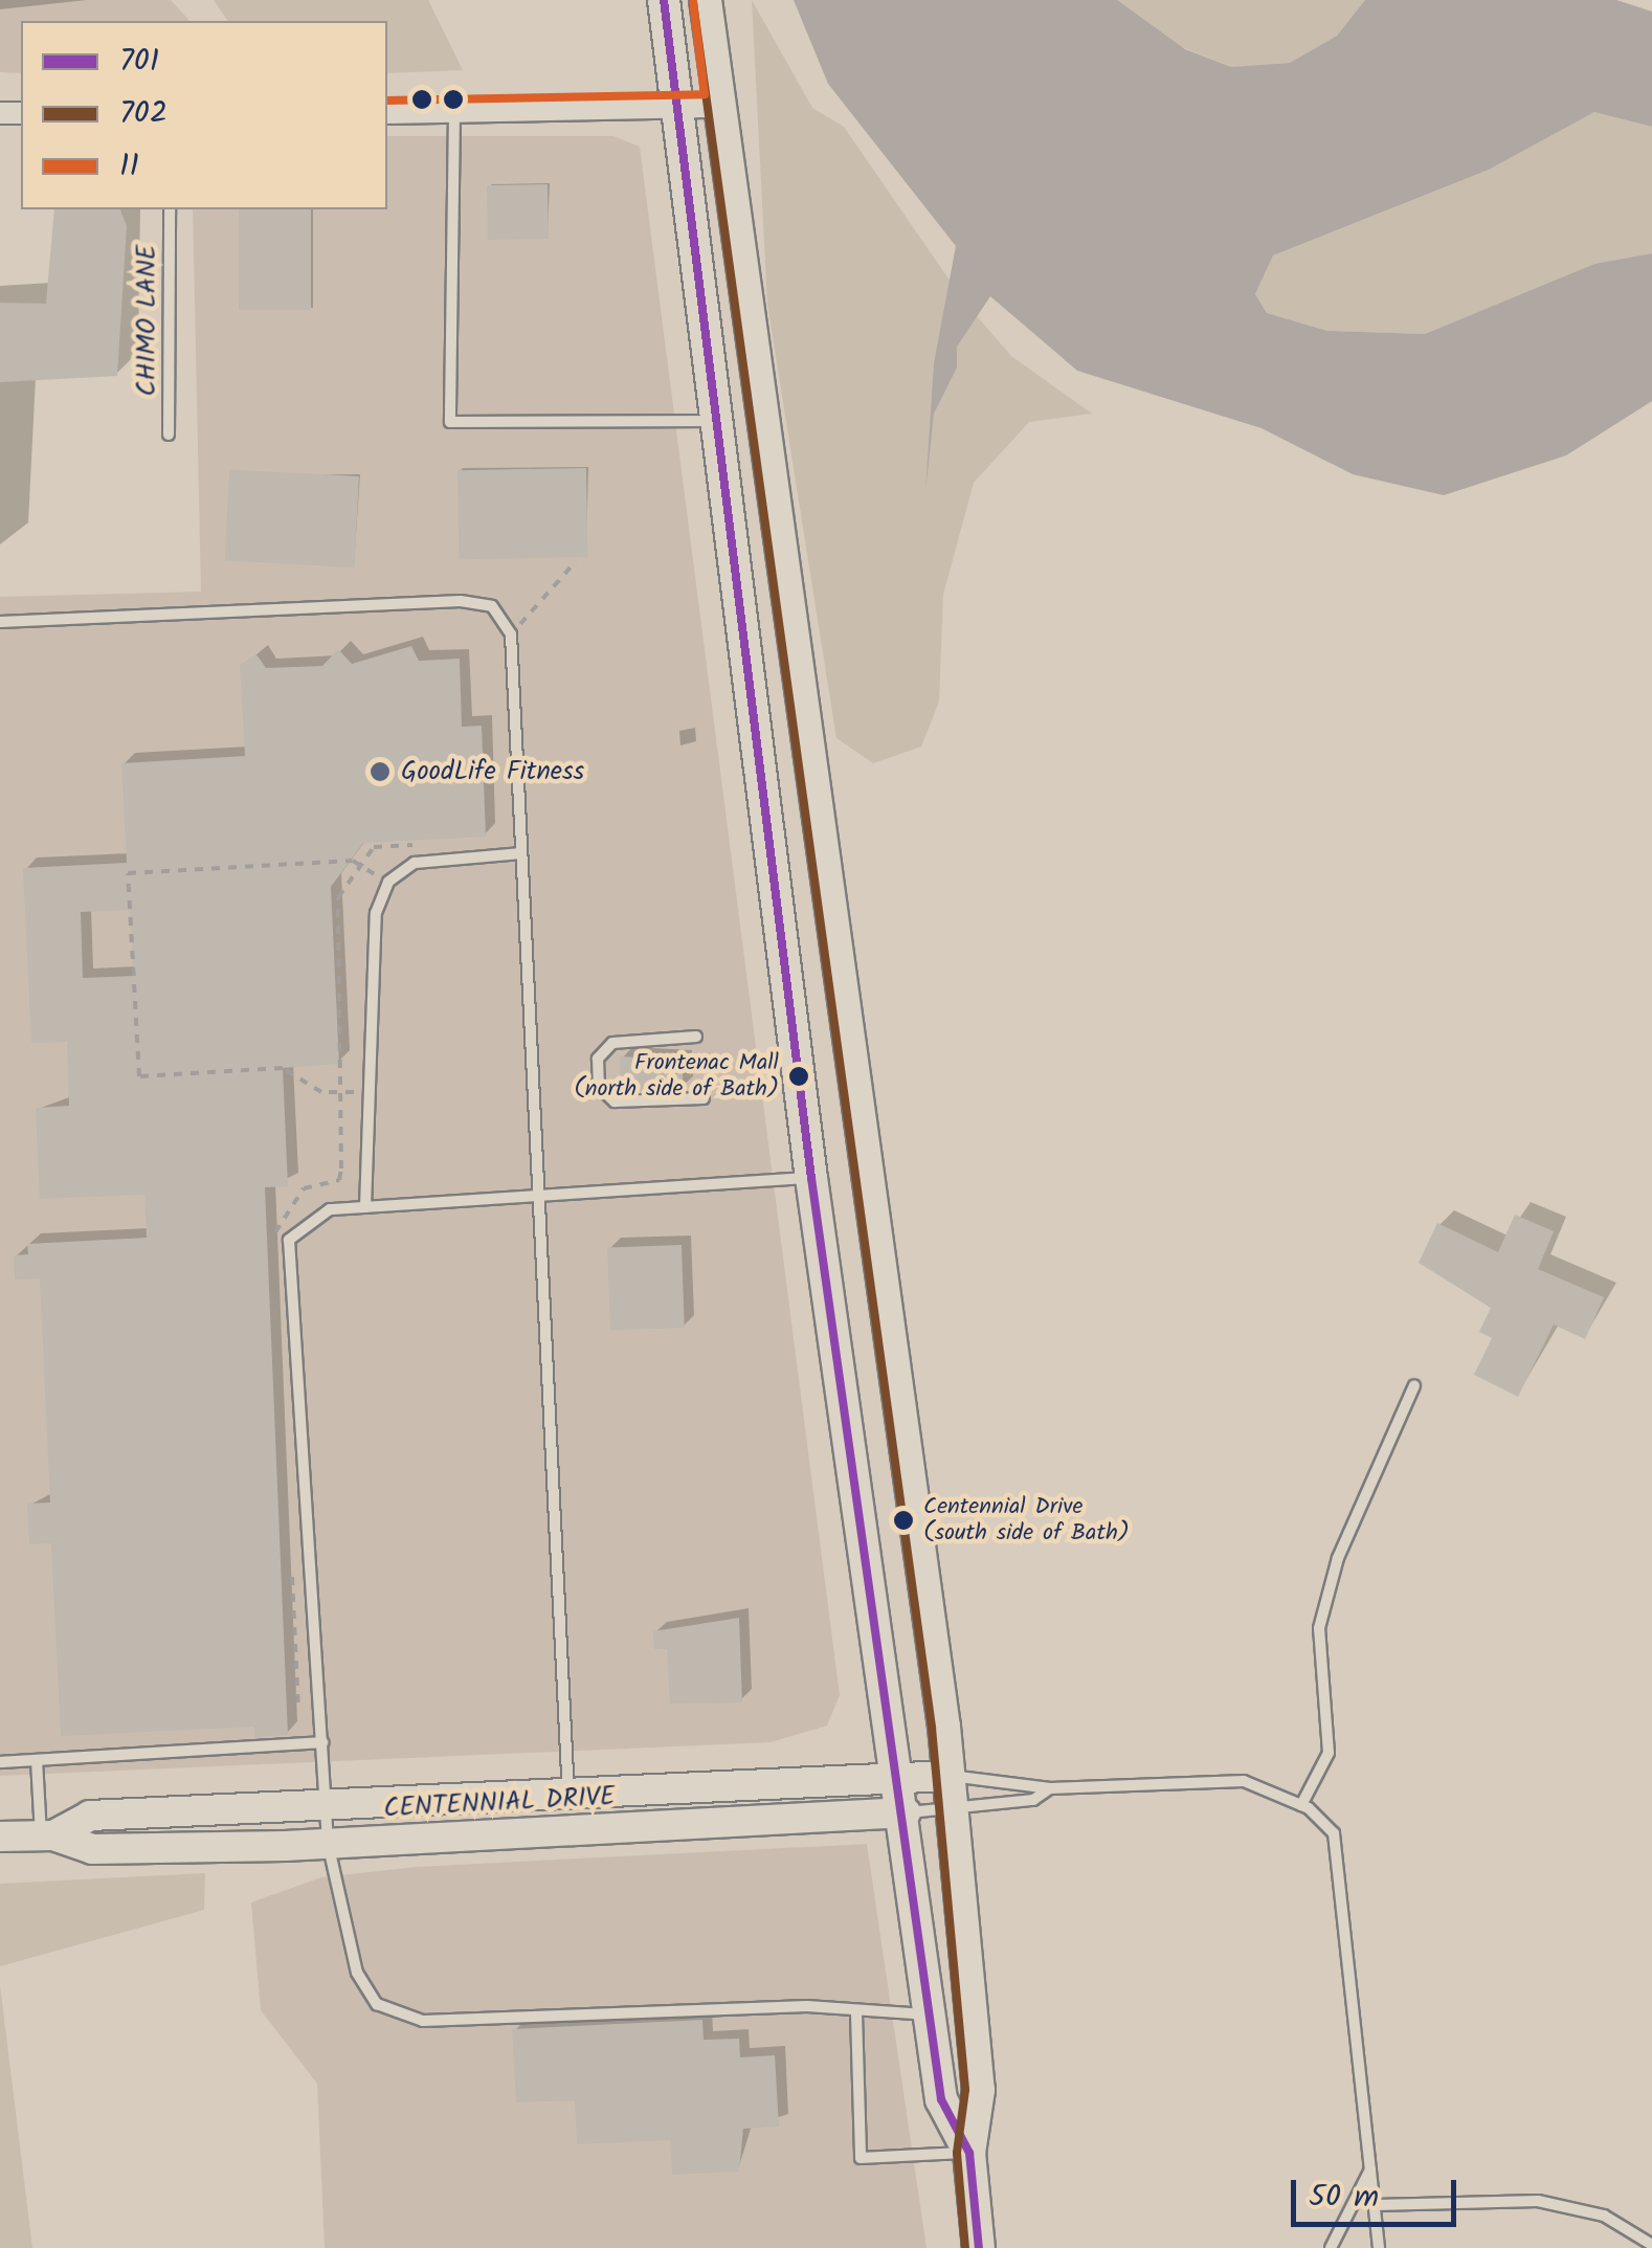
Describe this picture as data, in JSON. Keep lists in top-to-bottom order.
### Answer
{
  "streets": {
    "main road": ["CENTENNIAL DRIVE"],
    "lane": ["CHIMO LANE"]
  },
  "places": ["GoodLife Fitness", "Frontenac Mall (north side of Bath)", "Centennial Drive (south side of Bath)"],
  "lines": ["transit line 701", "transit line 702", "transit line 11"],
  "legend": ["701", "702", "11"],
  "scale_bar": "50 m"
}
